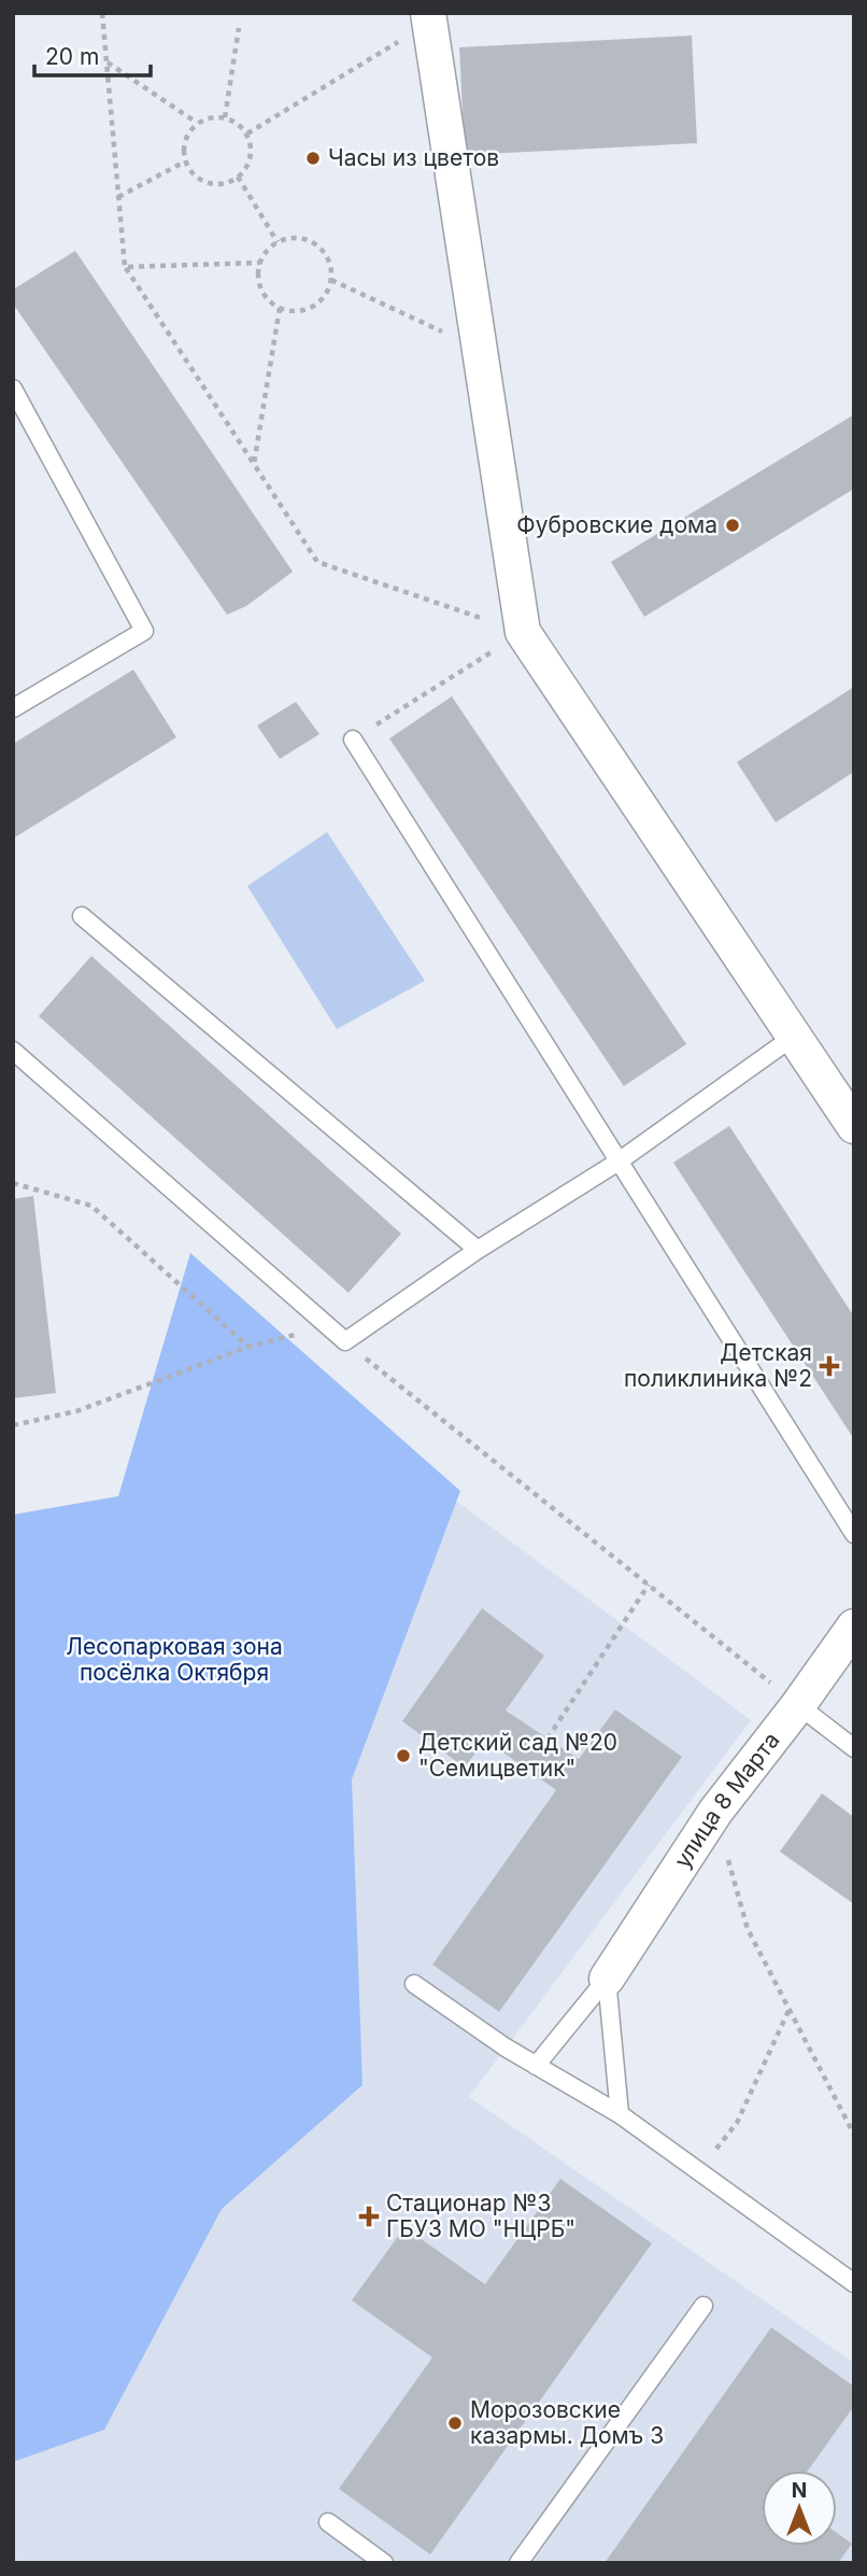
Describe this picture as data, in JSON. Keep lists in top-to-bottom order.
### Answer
{
  "streets": {
    "street": ["улица 8 Марта"]
  },
  "parks": ["Лесопарковая зона посёлка Октября"],
  "places": {
    "other": [
      "Часы из цветов",
      "Фубровские дома",
      "Детский сад №20 \"Семицветик\"",
      "Морозовские казармы. Домъ 3"
    ],
    "health": ["Детская поликлиника №2", "Стационар №3 ГБУЗ МО \"НЦРБ\""]
  },
  "scale_bar": "20 m",
  "north": "top"
}
